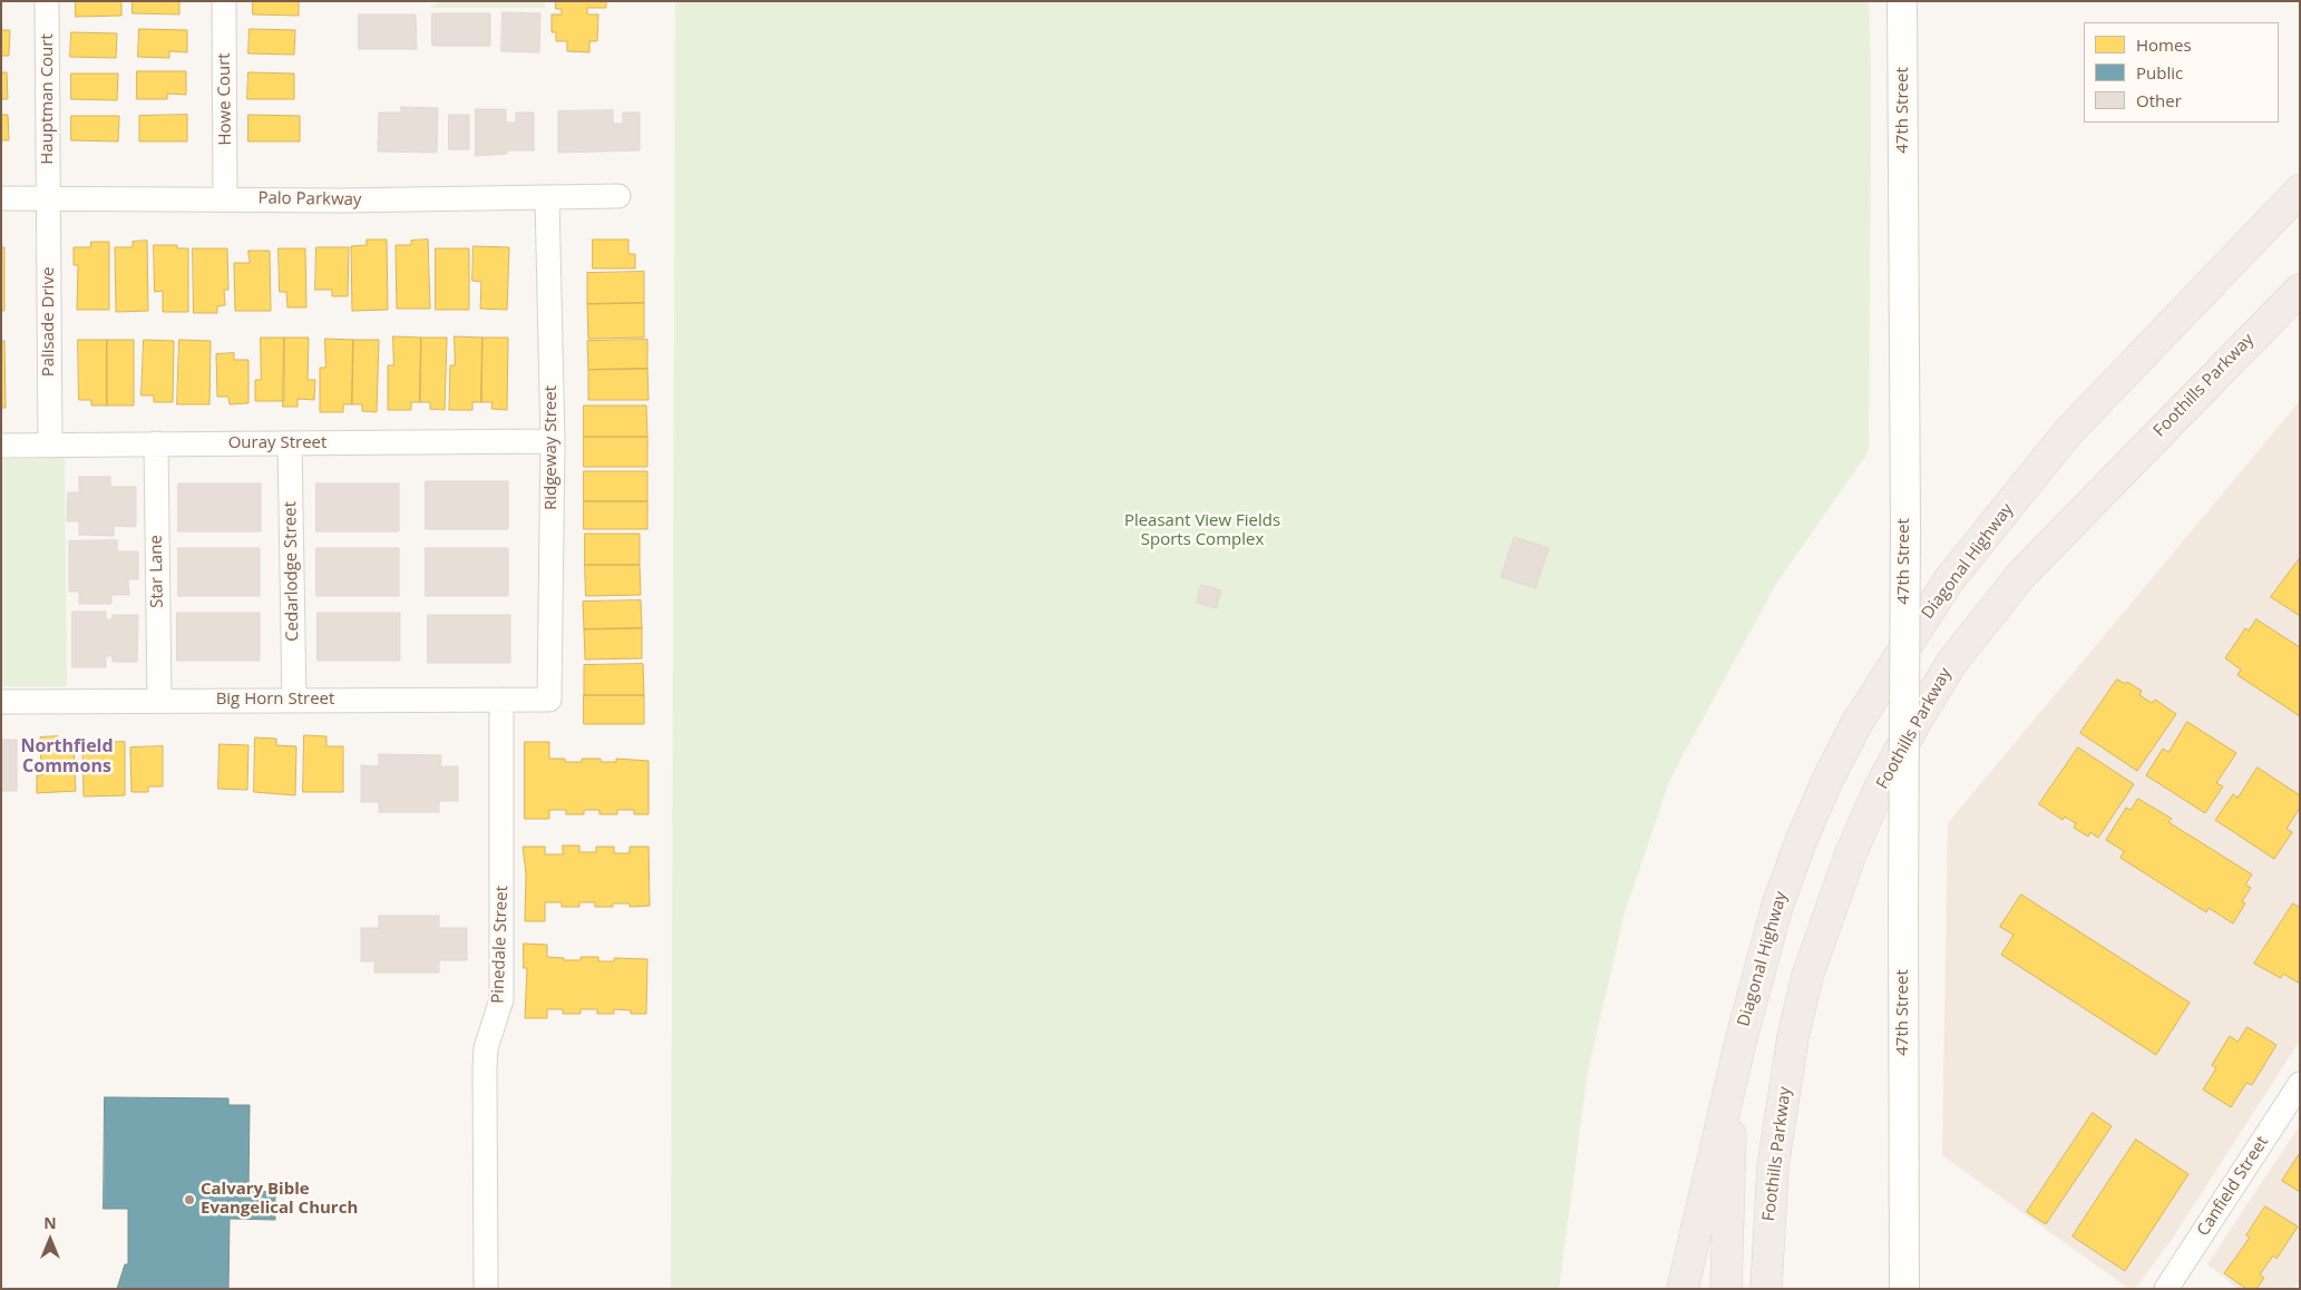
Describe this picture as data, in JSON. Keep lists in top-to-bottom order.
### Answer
{
  "streets": {
    "highway": ["Foothills Parkway", "Diagonal Highway"],
    "street": [
      "Hauptman Court",
      "Howe Court",
      "47th Street",
      "Palo Parkway",
      "Palisade Drive",
      "Ouray Street",
      "Ridgeway Street",
      "Star Lane",
      "Cedarlodge Street",
      "Big Horn Street",
      "Pinedale Street",
      "Canfield Street"
    ]
  },
  "crossings": [
    ["Hauptman Court", "Palo Parkway"],
    ["Hauptman Court", "Palisade Drive"],
    ["Howe Court", "Palo Parkway"],
    ["Palo Parkway", "Palisade Drive"],
    ["Palo Parkway", "Ridgeway Street"],
    ["Palisade Drive", "Ouray Street"],
    ["Ouray Street", "Ridgeway Street"],
    ["Ouray Street", "Star Lane"],
    ["Ouray Street", "Cedarlodge Street"],
    ["Ridgeway Street", "Big Horn Street"],
    ["Star Lane", "Big Horn Street"],
    ["Cedarlodge Street", "Big Horn Street"],
    ["Big Horn Street", "Pinedale Street"]
  ],
  "districts": ["Northfield Commons"],
  "parks": ["Pleasant View Fields Sports Complex"],
  "places": ["Calvary Bible Evangelical Church"],
  "legend": ["Homes", "Public", "Other"],
  "north": "top"
}
